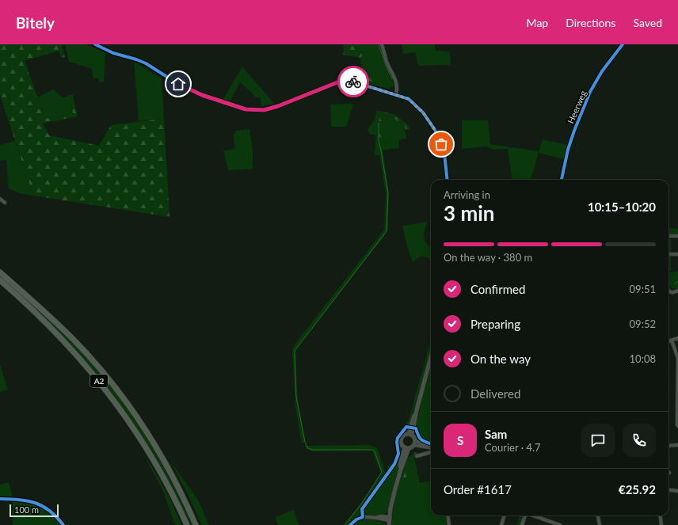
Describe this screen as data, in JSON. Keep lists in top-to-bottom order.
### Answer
{
  "streets": {
    "highway": ["A2"],
    "street": ["Heerweg"]
  },
  "scale_bar": "100 m",
  "page": {
    "header": "Bitely",
    "nav": ["Map", "Directions", "Saved"],
    "heading": ["3 min", "Arriving in", "10:15–10:20"],
    "panel": [
      "Sam",
      "Courier · 4.7",
      "Order #1617",
      "€25.92"
    ],
    "bar": "On the way · 380 m",
    "list": [
      ["Confirmed", "09:51"],
      ["Preparing", "09:52"],
      ["On the way", "10:08"],
      "Delivered"
    ],
    "round": "S",
    "scale": "100 m"
  }
}
